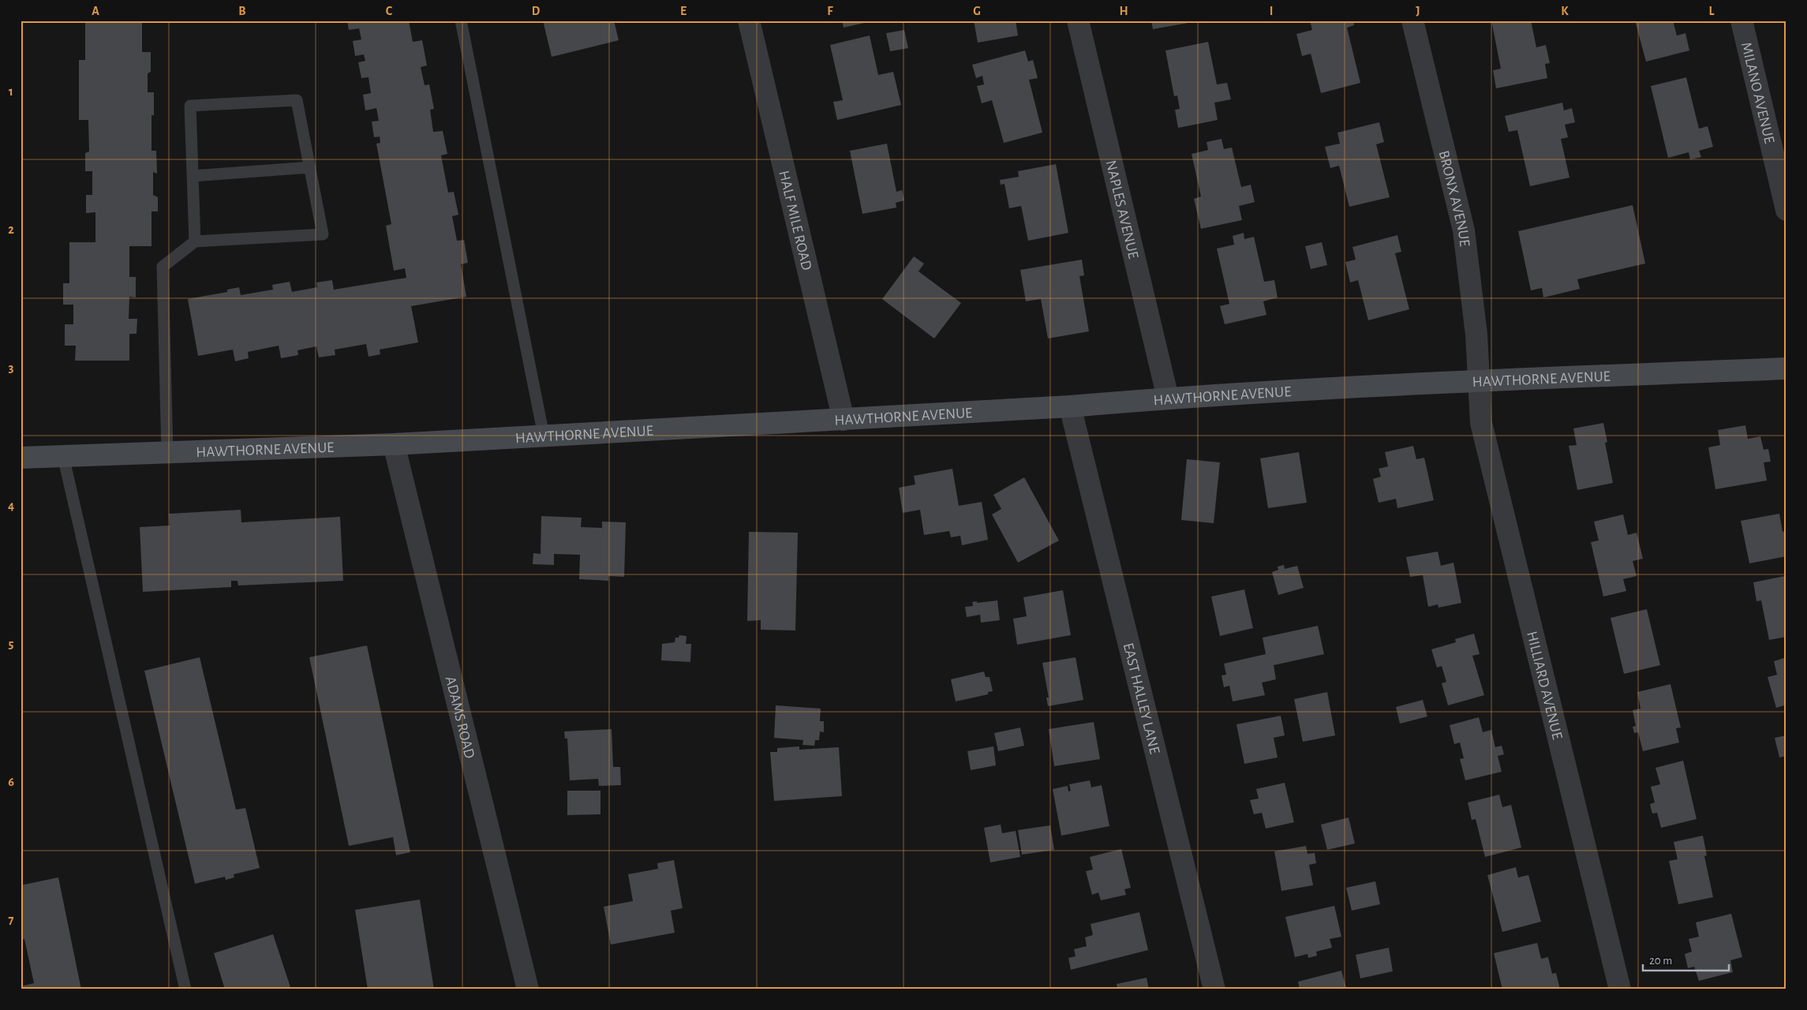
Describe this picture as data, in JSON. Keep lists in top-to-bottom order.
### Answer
{
  "streets": {
    "street": [
      "MILANO AVENUE",
      "BRONX AVENUE",
      "NAPLES AVENUE",
      "HALF MILE ROAD",
      "HAWTHORNE AVENUE",
      "HILLIARD AVENUE",
      "EAST HALLEY LANE",
      "ADAMS ROAD"
    ]
  },
  "crossings": [
    ["BRONX AVENUE", "HAWTHORNE AVENUE"],
    ["BRONX AVENUE", "HILLIARD AVENUE"],
    ["NAPLES AVENUE", "HAWTHORNE AVENUE"],
    ["HALF MILE ROAD", "HAWTHORNE AVENUE"],
    ["HAWTHORNE AVENUE", "HILLIARD AVENUE"],
    ["HAWTHORNE AVENUE", "EAST HALLEY LANE"],
    ["HAWTHORNE AVENUE", "ADAMS ROAD"]
  ],
  "scale_bar": "20 m",
  "grid": {
    "columns": [
      "A",
      "B",
      "C",
      "D",
      "E",
      "F",
      "G",
      "H",
      "I",
      "J",
      "K",
      "L"
    ],
    "rows": [
      "1",
      "2",
      "3",
      "4",
      "5",
      "6",
      "7"
    ]
  }
}
